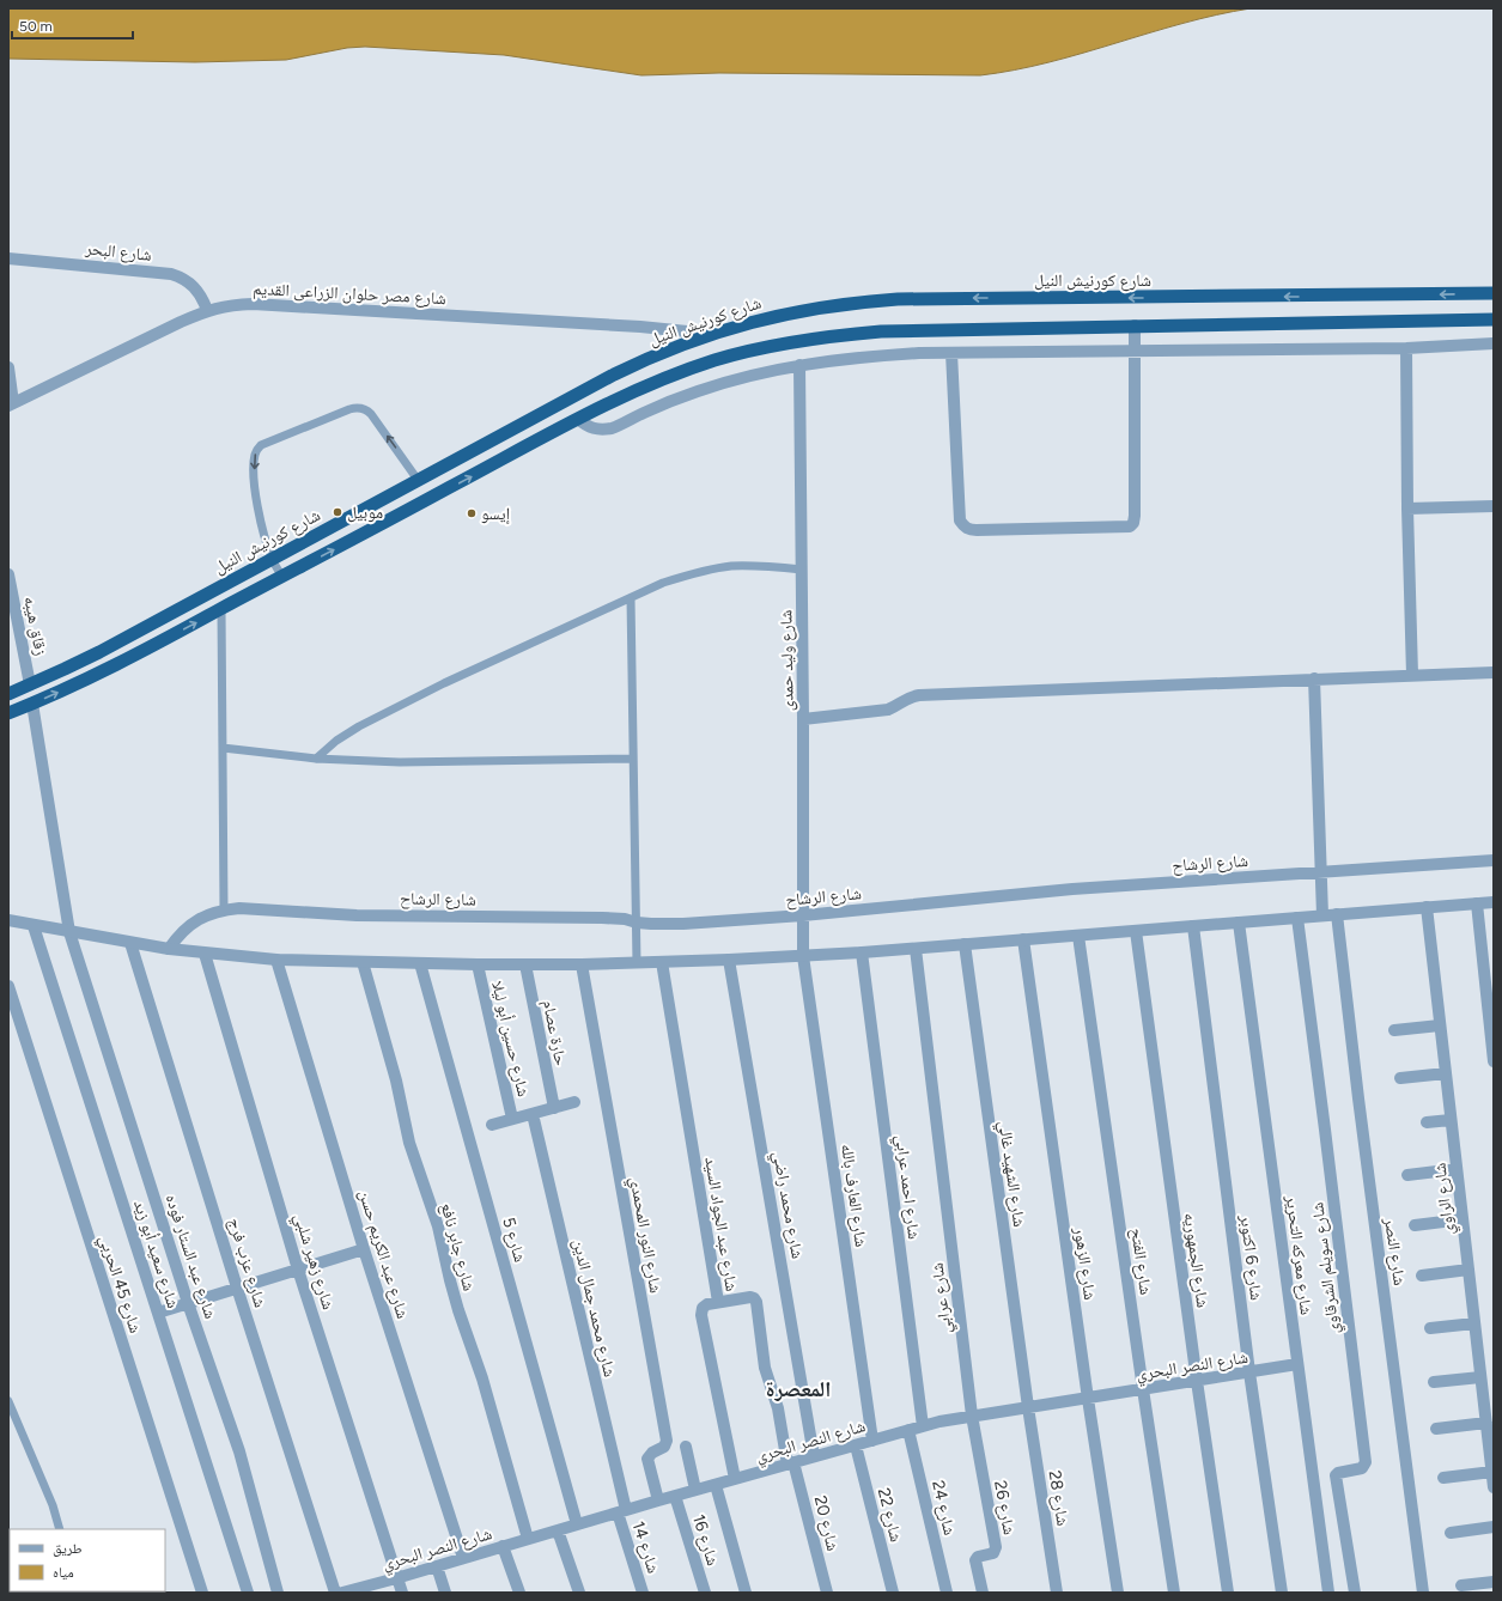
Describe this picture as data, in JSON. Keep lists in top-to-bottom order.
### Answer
{
  "streets": {
    "highway": ["شارع كورنيش النيل"],
    "street": [
      "شارع البحر",
      "شارع مصر حلوان الزراعى القديم",
      "زقاق هيبه",
      "شارع وليد حمدى",
      "شارع الرشاح",
      "حارة عصام",
      "شارع حسين أبو ليلا",
      "شارع الشهيد غالي",
      "شارع احمد عرابي",
      "شارع العارف بالله",
      "شارع الراوي",
      "شارع محمد راضي",
      "شارع عبد الجواد السيد",
      "شارع النور المحمدي",
      "شارع 5",
      "شارع جابر نافع",
      "شارع النصر",
      "شارع سعيد أبو زيد",
      "شارع عبد الكريم حسن",
      "شارع معركه التحرير",
      "شارع عبد الستار فوده",
      "شارع 6 اكتوبر",
      "شارع الجمهوريه",
      "شارع زهير شلبي",
      "شارع الفتح",
      "شارع عزب فرج",
      "شارع الزهور",
      "شارع سويلم الشرقاوي",
      "شارع 45 الحربي",
      "شارع عرابي",
      "شارع محمد جمال الدين",
      "شارع النصر البحري",
      "شارع 28",
      "شارع 24",
      "شارع 26",
      "شارع 22",
      "شارع 20",
      "شارع 16",
      "شارع 14"
    ]
  },
  "crossings": [
    ["شارع البحر", "شارع مصر حلوان الزراعى القديم"],
    ["شارع كورنيش النيل", "شارع مصر حلوان الزراعى القديم"],
    ["شارع كورنيش النيل", "زقاق هيبه"],
    ["شارع وليد حمدى", "شارع الرشاح"],
    ["شارع وليد حمدى", "شارع العارف بالله"],
    ["شارع الشهيد غالي", "شارع النصر البحري"],
    ["شارع الشهيد غالي", "شارع 28"],
    ["شارع احمد عرابي", "شارع النصر البحري"],
    ["شارع العارف بالله", "شارع النصر البحري"],
    ["شارع محمد راضي", "شارع النصر البحري"],
    ["شارع عبد الجواد السيد", "شارع النصر البحري"],
    ["شارع عبد الجواد السيد", "شارع 20"],
    ["شارع النور المحمدي", "شارع النصر البحري"],
    ["شارع 5", "شارع النصر البحري"],
    ["شارع جابر نافع", "شارع النصر البحري"],
    ["شارع عبد الكريم حسن", "شارع النصر البحري"],
    ["شارع معركه التحرير", "شارع النصر البحري"],
    ["شارع 6 اكتوبر", "شارع النصر البحري"],
    ["شارع الجمهوريه", "شارع النصر البحري"],
    ["شارع زهير شلبي", "شارع النصر البحري"],
    ["شارع الفتح", "شارع النصر البحري"],
    ["شارع الزهور", "شارع النصر البحري"],
    ["شارع عرابي", "شارع النصر البحري"],
    ["شارع عرابي", "شارع 26"],
    ["شارع محمد جمال الدين", "شارع النصر البحري"],
    ["شارع محمد جمال الدين", "شارع 14"],
    ["شارع النصر البحري", "شارع 28"],
    ["شارع النصر البحري", "شارع 24"],
    ["شارع النصر البحري", "شارع 26"],
    ["شارع النصر البحري", "شارع 22"],
    ["شارع النصر البحري", "شارع 20"],
    ["شارع النصر البحري", "شارع 16"],
    ["شارع النصر البحري", "شارع 14"]
  ],
  "districts": ["المعصرة"],
  "places": ["موبيل", "إيسو"],
  "legend": ["طريق", "مياه"],
  "scale_bar": "50 m"
}
